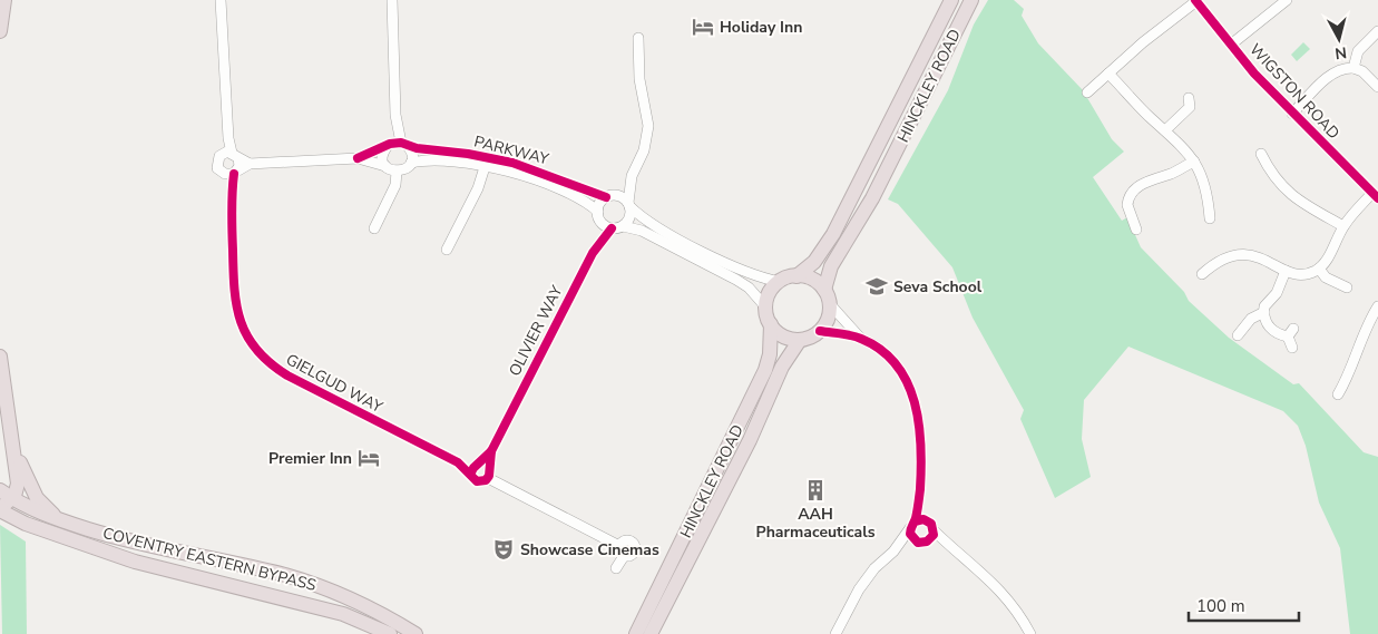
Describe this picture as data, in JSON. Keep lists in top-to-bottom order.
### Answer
{
  "streets": {
    "highway": ["HINCKLEY ROAD", "COVENTRY EASTERN BYPASS"],
    "street": [
      "WIGSTON ROAD",
      "PARKWAY",
      "OLIVIER WAY",
      "GIELGUD WAY"
    ]
  },
  "crossings": [
    ["PARKWAY", "OLIVIER WAY"],
    ["OLIVIER WAY", "GIELGUD WAY"]
  ],
  "places": {
    "hotel": ["Holiday Inn", "Premier Inn"],
    "school or university": ["Seva School"],
    "building": ["AAH Pharmaceuticals"],
    "theatre": ["Showcase Cinemas"]
  },
  "scale_bar": "100 m",
  "north": "bottom"
}
